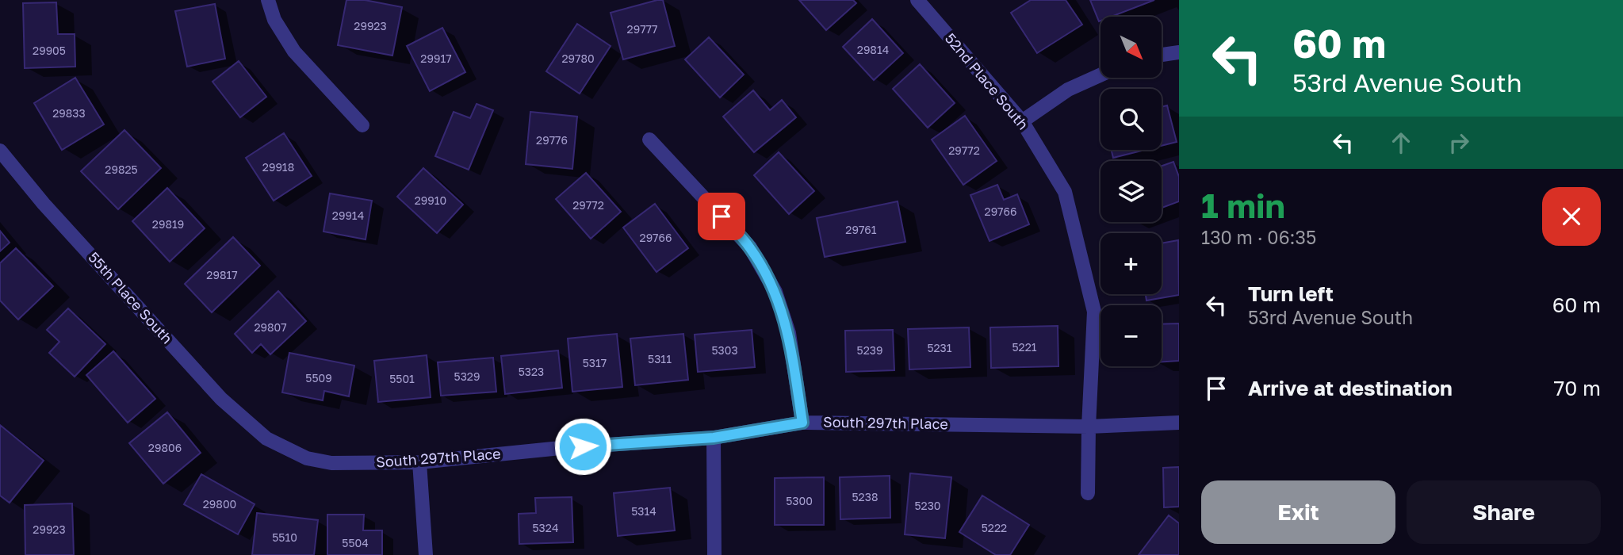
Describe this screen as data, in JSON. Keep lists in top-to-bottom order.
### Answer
{
  "streets": {
    "street": ["52nd Place South", "55th Place South", "South 297th Place"]
  },
  "crossings": [
    ["52nd Place South", "South 297th Place"],
    ["55th Place South", "South 297th Place"]
  ],
  "house_numbers": [
    "29923",
    "29777",
    "29814",
    "29905",
    "29917",
    "29780",
    "29833",
    "29776",
    "29772",
    "29918",
    "29825",
    "29910",
    "29772",
    "29766",
    "29914",
    "29819",
    "29761",
    "29766",
    "29817",
    "29807",
    "5221",
    "5231",
    "5303",
    "5239",
    "5311",
    "5317",
    "5323",
    "5329",
    "5509",
    "5501",
    "29806",
    "5238",
    "5300",
    "29800",
    "5230",
    "5314",
    "5324",
    "5222",
    "29923",
    "5510",
    "5504"
  ],
  "north": "bottom right",
  "page": {
    "turn": ["60 m", "53rd Avenue South"],
    "map_buttons": ["+", "−"],
    "heading": ["1 min", "130 m · 06:35"],
    "list": [
      {
        "name": "Turn left",
        "note": "53rd Avenue South",
        "value": "60 m"
      },
      {
        "name": "Arrive at destination",
        "value": "70 m"
      }
    ],
    "buttons": ["Exit", "Share"]
  }
}
